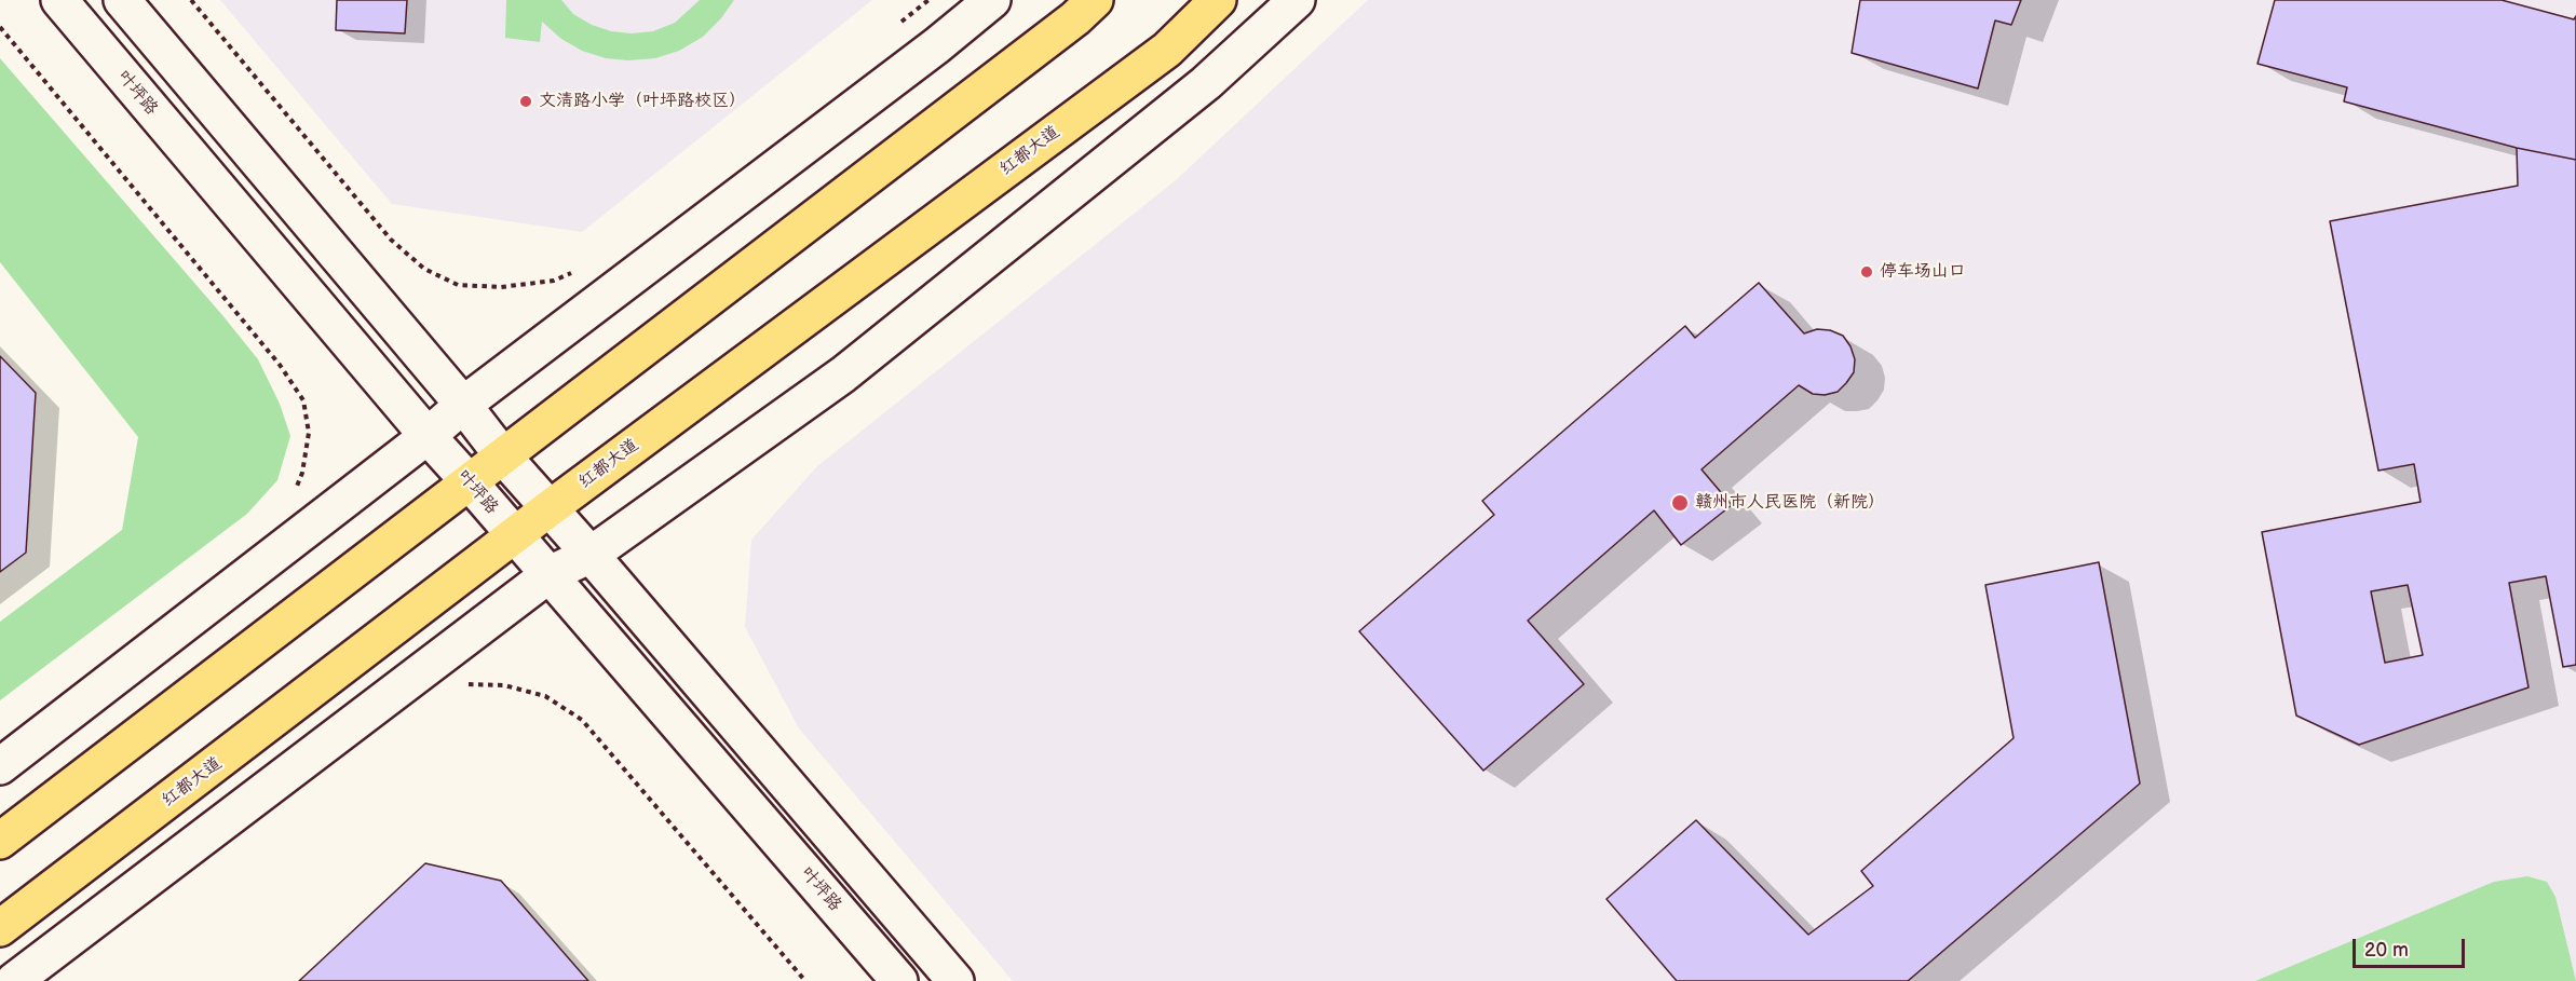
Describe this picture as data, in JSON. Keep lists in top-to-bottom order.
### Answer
{
  "streets": {
    "main road": ["红都大道"],
    "street": ["叶坪路"]
  },
  "crossings": [
    ["叶坪路", "红都大道"]
  ],
  "places": ["文清路小学（叶坪路校区）", "停车场山口", "赣州市人民医院（新院）"],
  "scale_bar": "20 m"
}
